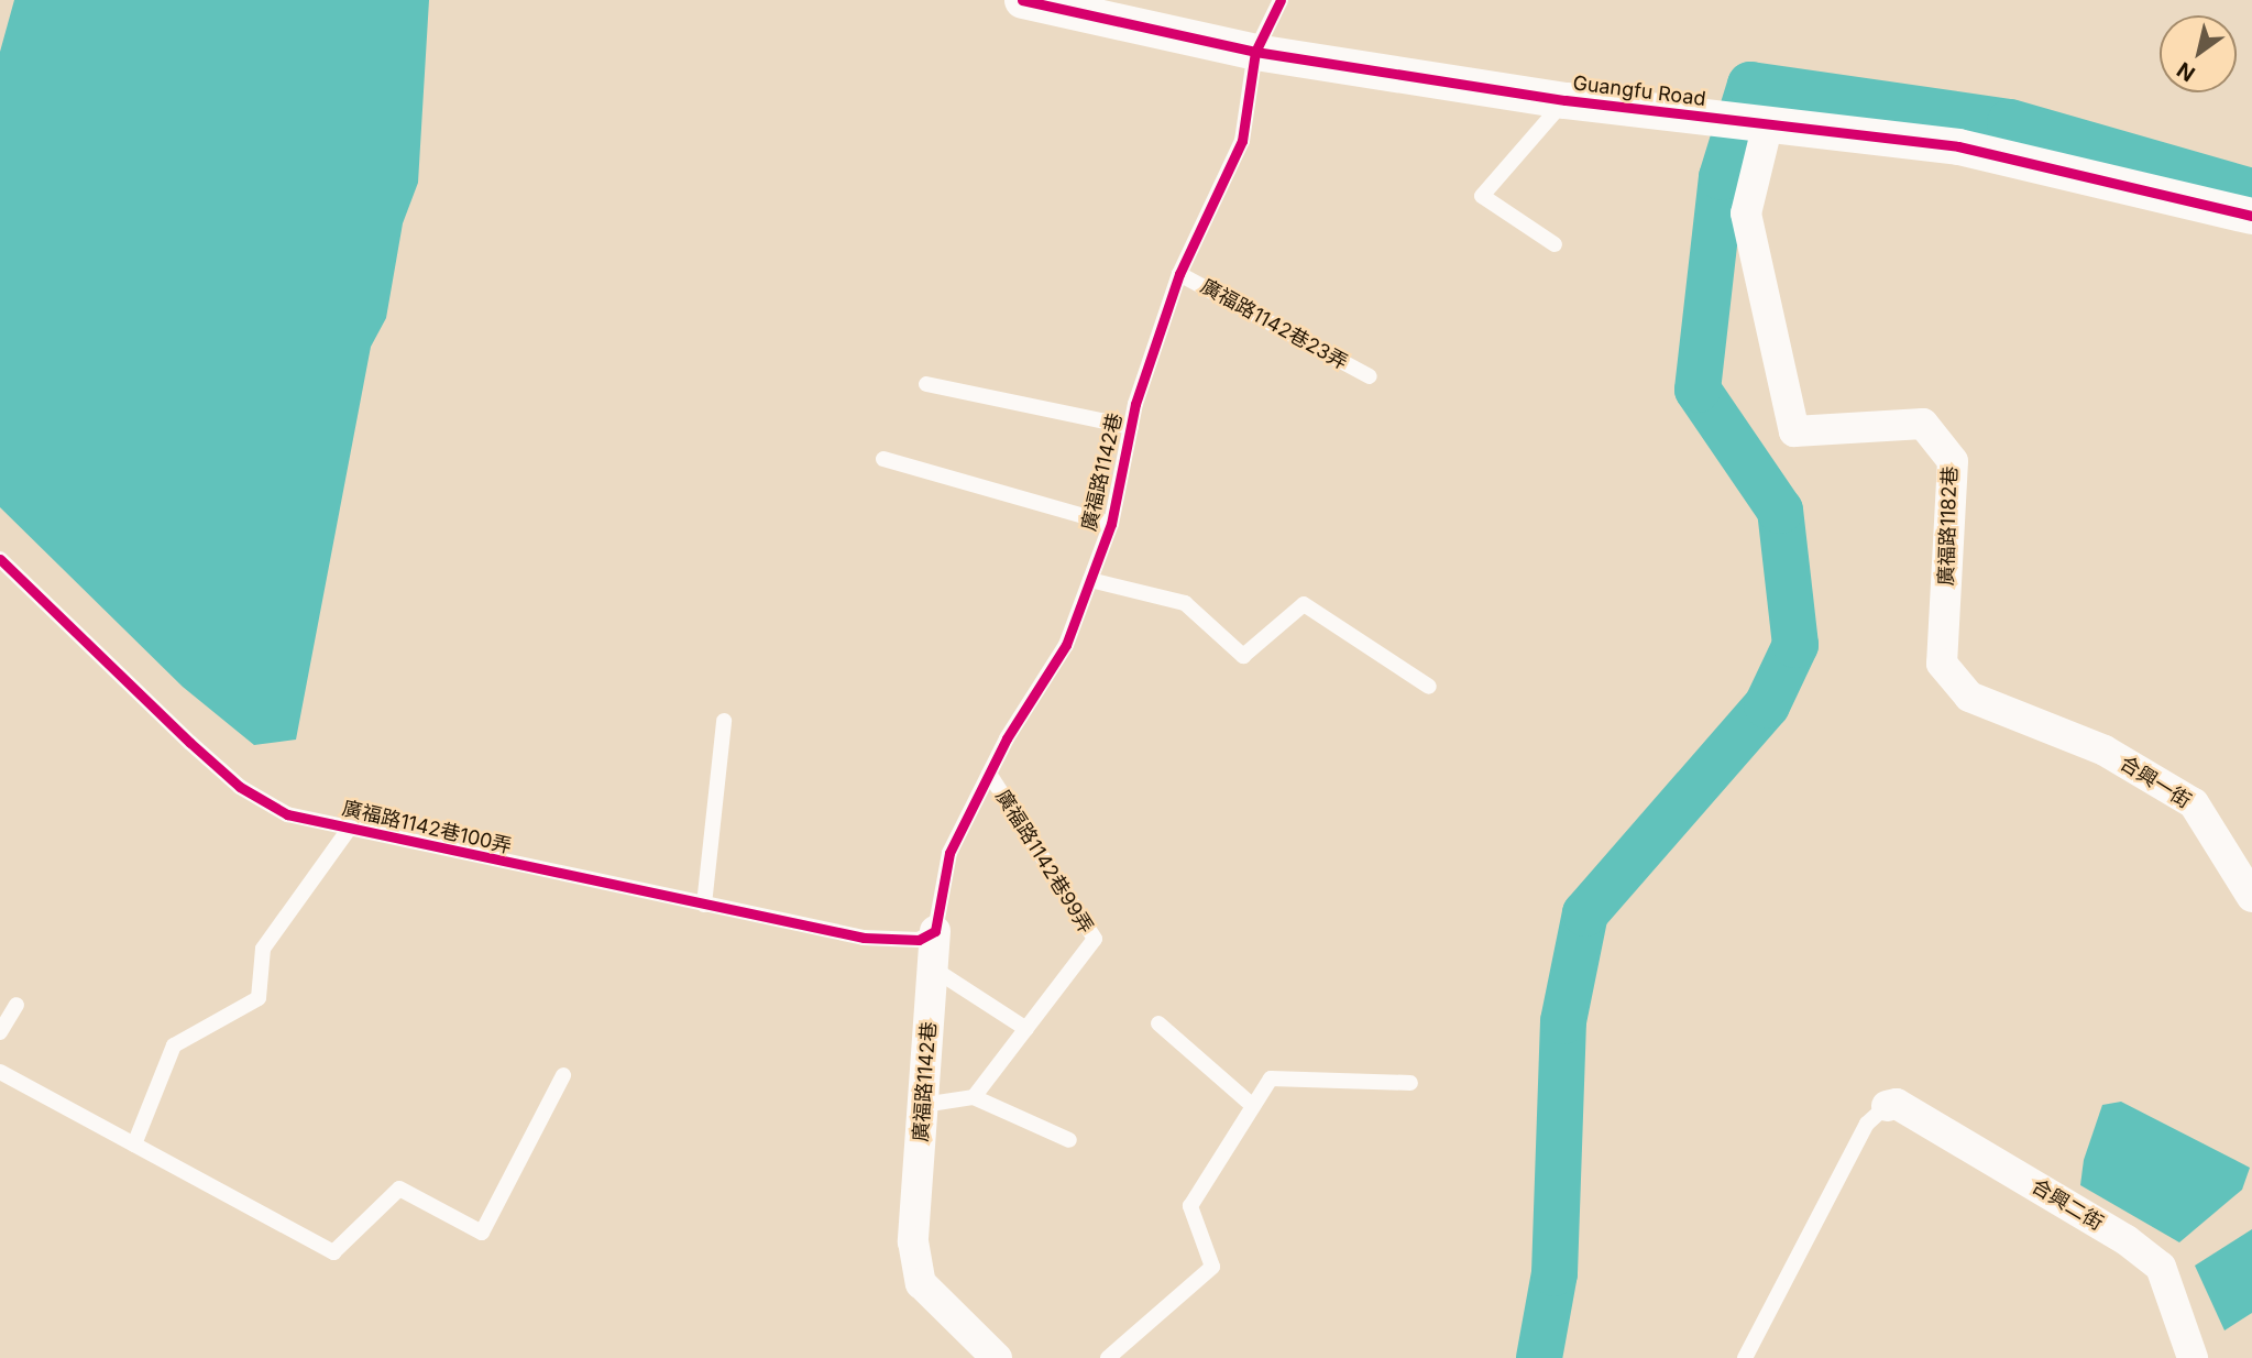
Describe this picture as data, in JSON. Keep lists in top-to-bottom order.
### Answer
{
  "streets": {
    "street": [
      "Guangfu Road",
      "廣福路1142巷",
      "廣福路1182巷",
      "合興一街",
      "合興二街"
    ],
    "lane": ["廣福路1142巷23弄", "廣福路1142巷100弄", "廣福路1142巷99弄"]
  },
  "crossings": [
    ["Guangfu Road", "廣福路1142巷"],
    ["Guangfu Road", "廣福路1182巷"],
    ["廣福路1142巷23弄", "廣福路1142巷"],
    ["廣福路1142巷", "廣福路1142巷100弄"],
    ["廣福路1142巷", "廣福路1142巷99弄"],
    ["廣福路1182巷", "合興一街"]
  ],
  "north": "bottom left"
}
